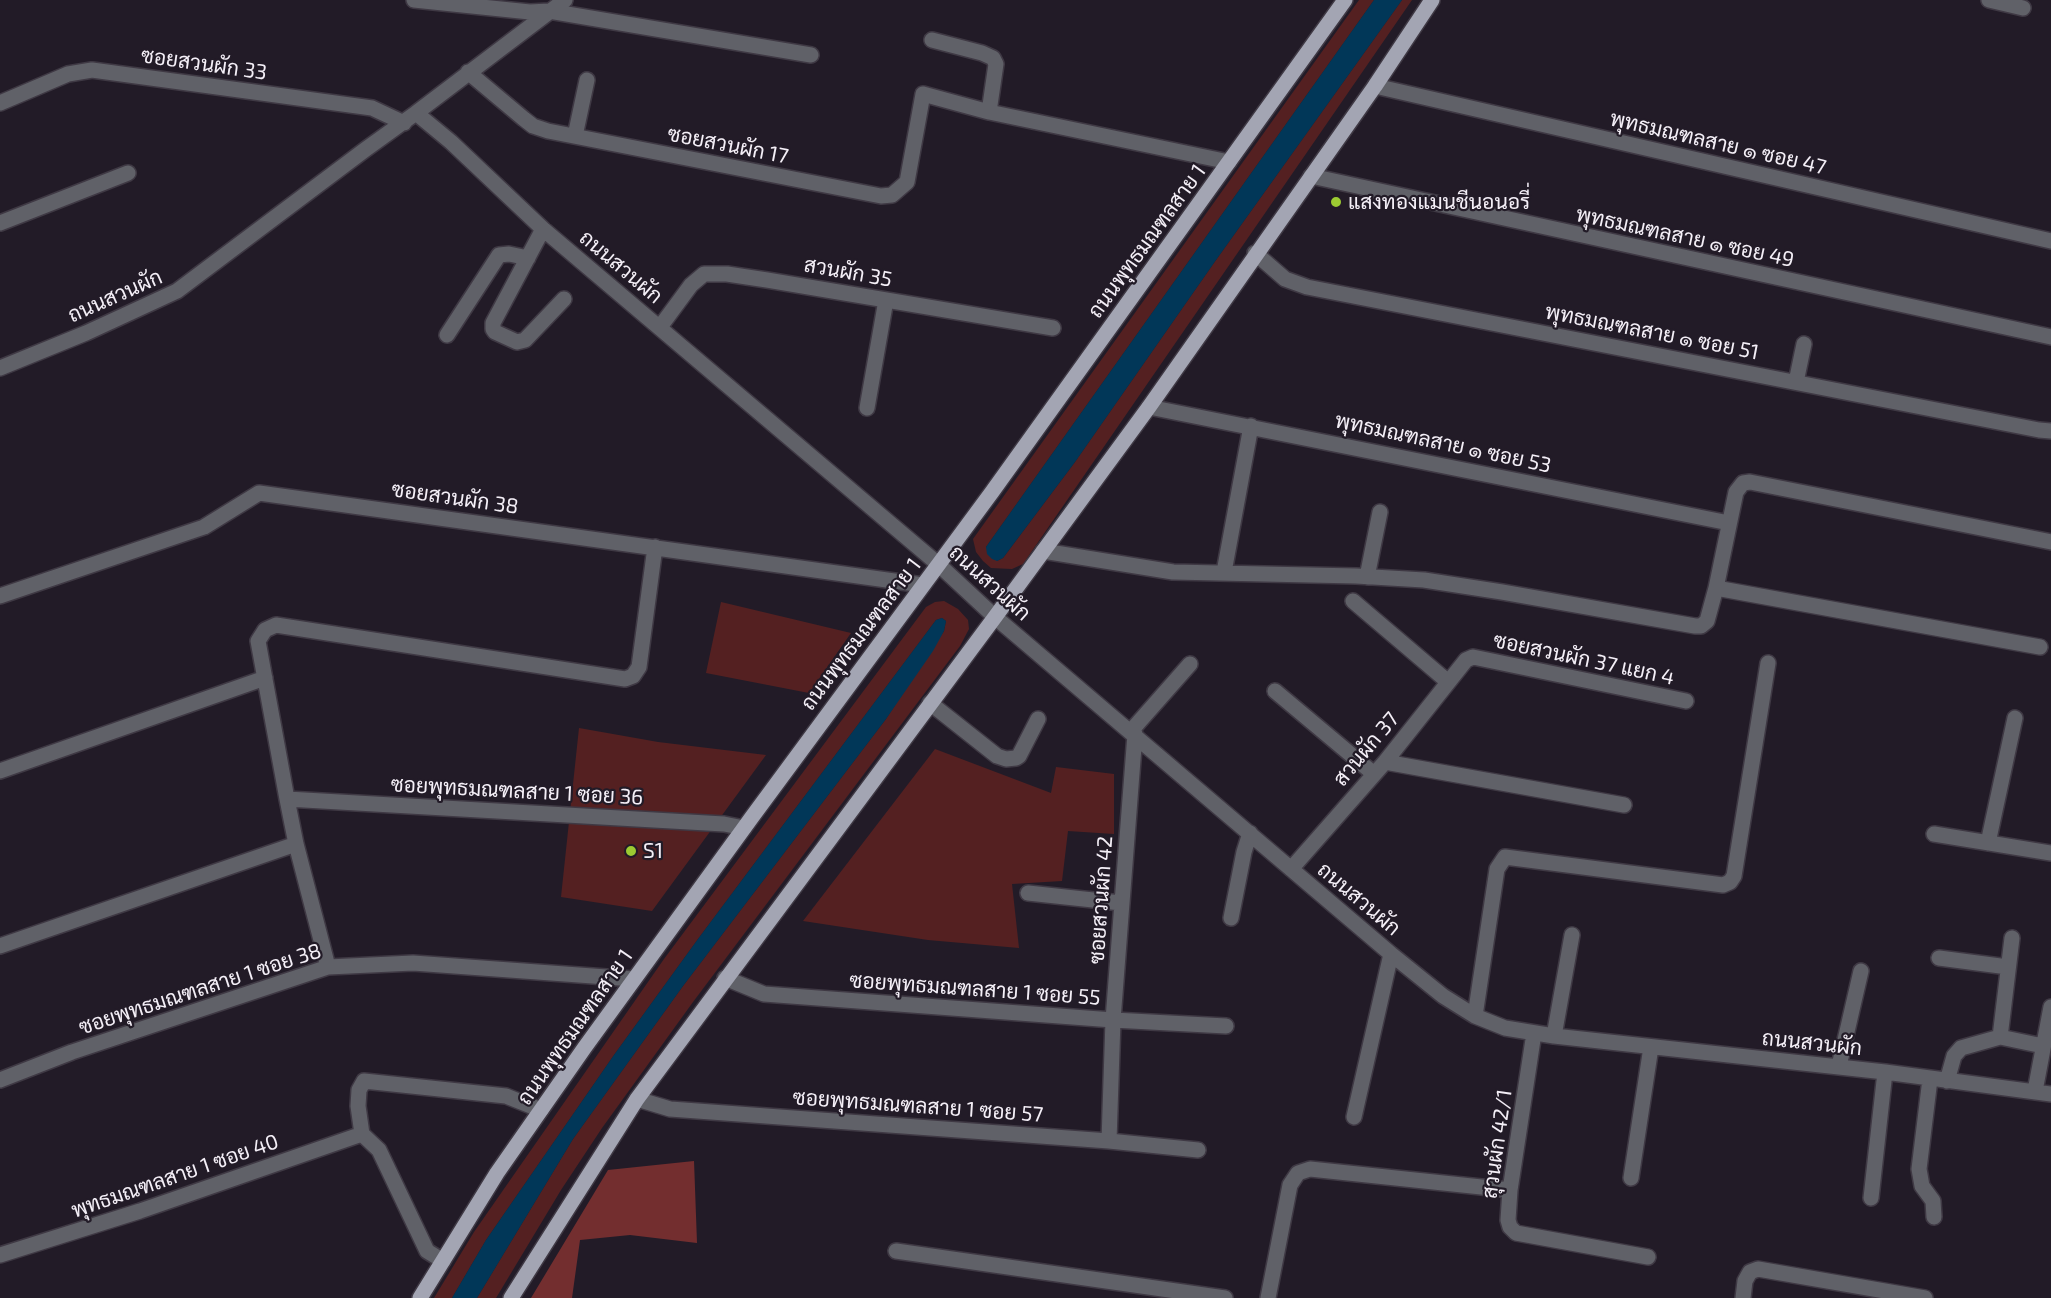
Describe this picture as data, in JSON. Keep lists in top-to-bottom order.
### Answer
{
  "streets": {
    "main road": ["ถนนพุทธมณฑลสาย 1"],
    "street": [
      "ซอยสวนผัก 33",
      "พุทธมณฑลสาย ๑ ซอย 47",
      "ซอยสวนผัก 17",
      "พุทธมณฑลสาย ๑ ซอย 49",
      "ถนนสวนผัก",
      "สวนผัก 35",
      "พุทธมณฑลสาย ๑ ซอย 51",
      "พุทธมณฑลสาย ๑ ซอย 53",
      "ซอยสวนผัก 38",
      "ซอยสวนผัก 37 แยก 4",
      "สวนผัก 37",
      "ซอยพุทธมณฑลสาย 1 ซอย 36",
      "ซอยสวนผัก 42",
      "ซอยพุทธมณฑลสาย 1 ซอย 38",
      "ซอยพุทธมณฑลสาย 1 ซอย 55",
      "ซอยพุทธมณฑลสาย 1 ซอย 57",
      "สุวนผัก 42/1",
      "พุทธมณฑลสาย 1 ซอย 40"
    ]
  },
  "crossings": [
    ["ซอยสวนผัก 33", "ถนนสวนผัก"],
    ["ถนนพุทธมณฑลสาย 1", "ถนนสวนผัก"],
    ["ถนนพุทธมณฑลสาย 1", "ซอยสวนผัก 38"],
    ["ถนนพุทธมณฑลสาย 1", "ซอยพุทธมณฑลสาย 1 ซอย 36"],
    ["ถนนพุทธมณฑลสาย 1", "ซอยพุทธมณฑลสาย 1 ซอย 38"],
    ["ถนนสวนผัก", "สวนผัก 35"],
    ["ถนนสวนผัก", "สวนผัก 37"],
    ["ถนนสวนผัก", "ซอยสวนผัก 42"],
    ["ถนนสวนผัก", "สุวนผัก 42/1"],
    ["ซอยสวนผัก 37 แยก 4", "สวนผัก 37"],
    ["ซอยสวนผัก 42", "ซอยพุทธมณฑลสาย 1 ซอย 55"],
    ["ซอยสวนผัก 42", "ซอยพุทธมณฑลสาย 1 ซอย 57"]
  ],
  "places": ["แสงทองแมนชีนอนอรี่", "S1"]
}
